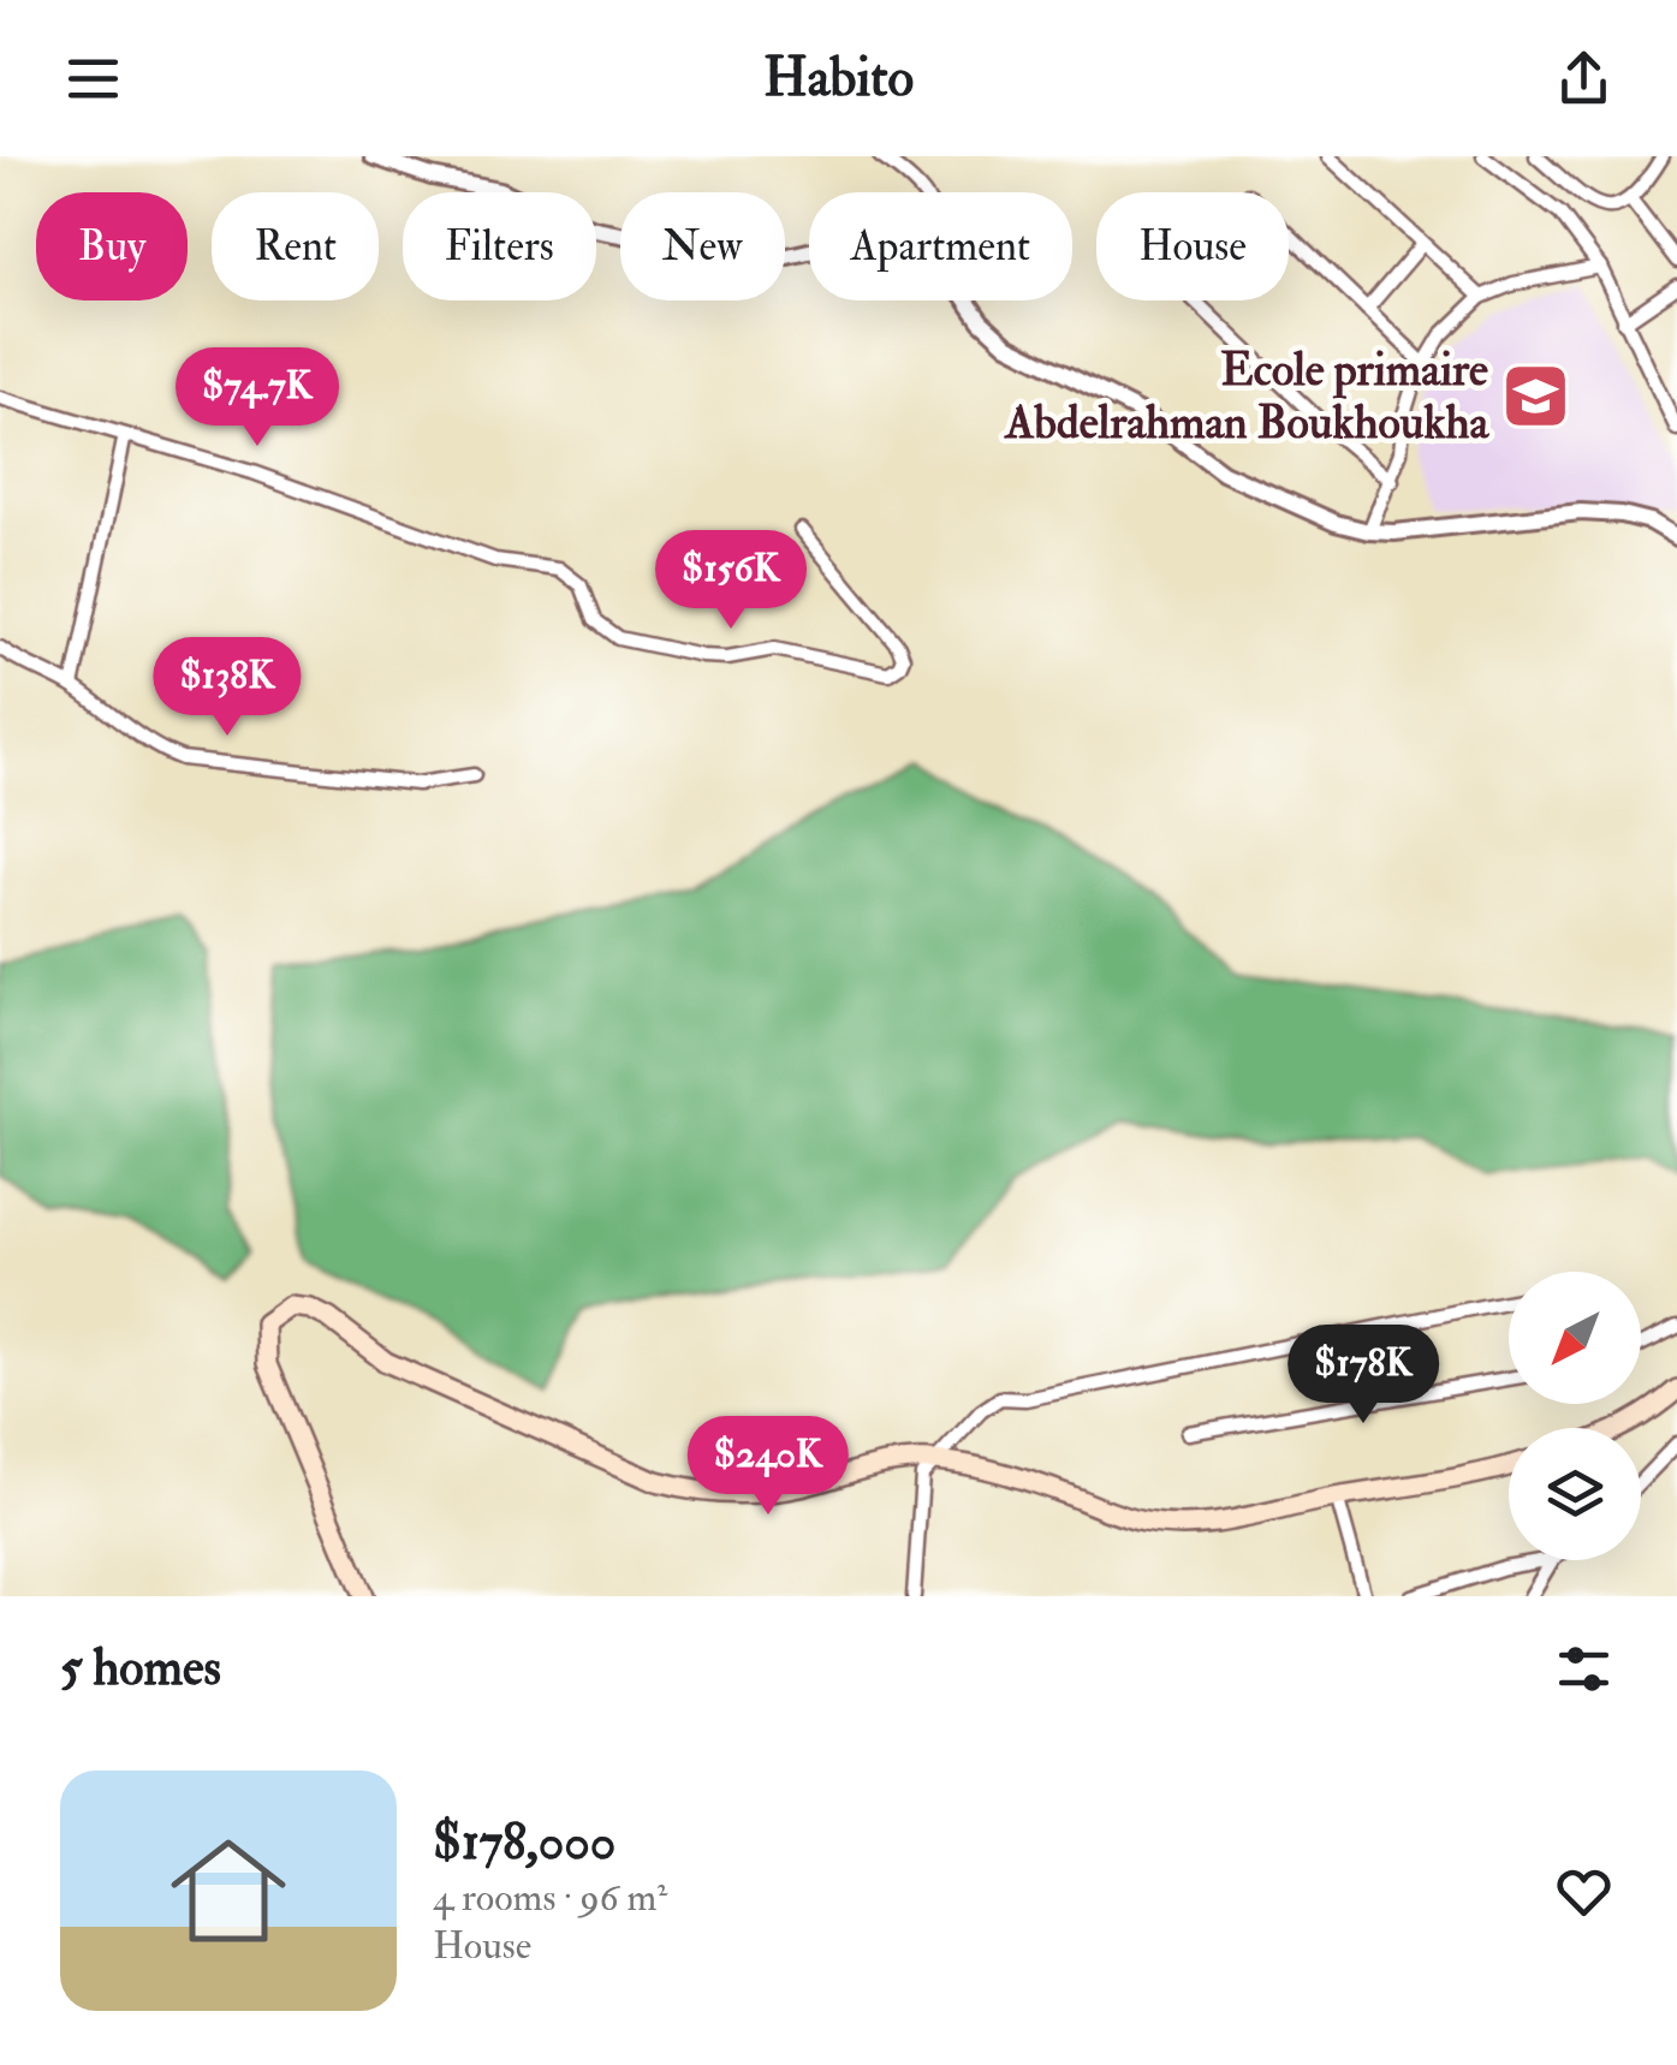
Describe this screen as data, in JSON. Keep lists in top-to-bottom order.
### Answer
{
  "places": {
    "school or university": ["Ecole primaire Abdelrahman Boukhoukha"]
  },
  "north": "bottom left",
  "page": {
    "header": "Habito",
    "chip": [
      "Buy",
      "Rent",
      "Filters",
      "New",
      "Apartment",
      "House"
    ],
    "price": [
      "$74.7K",
      "$156K",
      "$138K",
      "$178K",
      "$240K"
    ],
    "heading": "5 homes",
    "list": [
      {
        "name": "$178,000",
        "note": "4 rooms · 96 m² · House"
      }
    ]
  }
}
